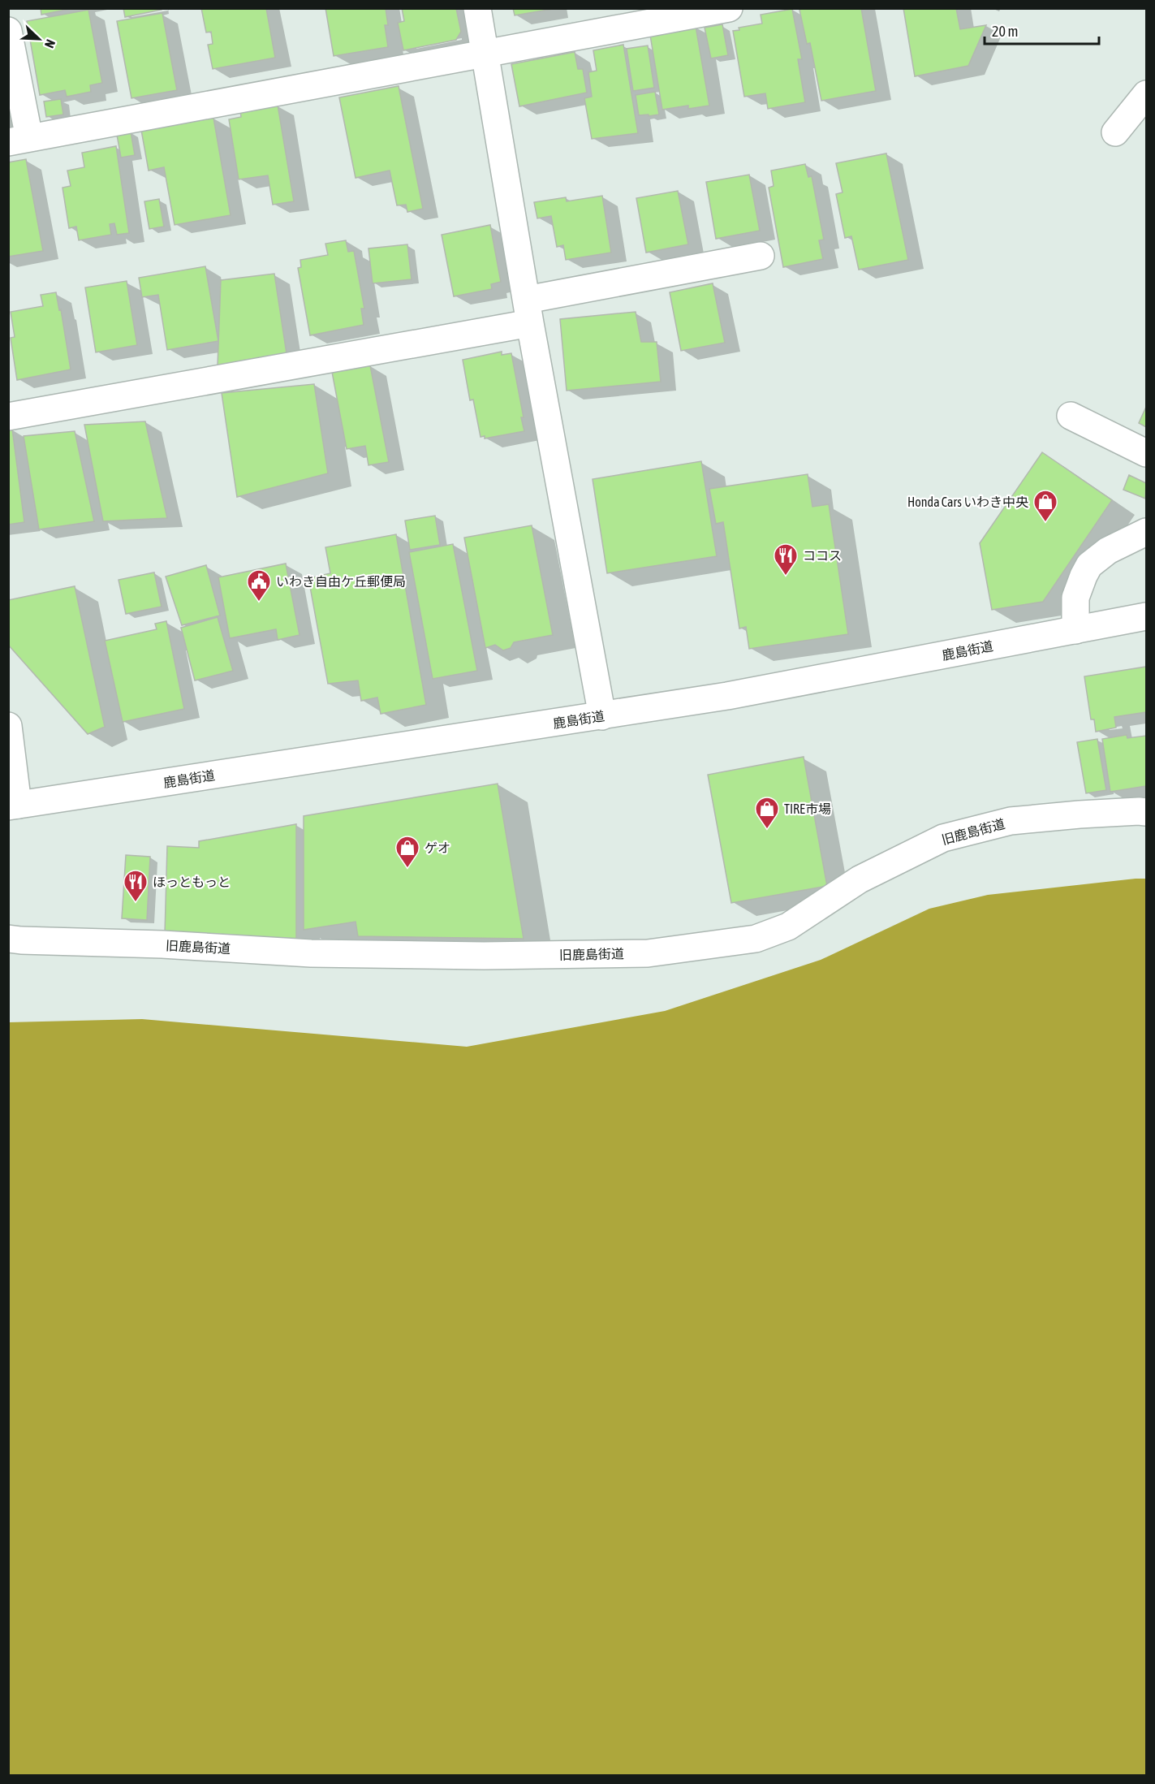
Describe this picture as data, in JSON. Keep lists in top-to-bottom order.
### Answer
{
  "streets": {
    "street": ["鹿島街道", "旧鹿島街道"]
  },
  "places": {
    "shop": ["Honda Cars いわき中央", "TIRE市場", "ゲオ"],
    "restaurant": ["ココス", "ほっともっと"],
    "public building": ["いわき自由ケ丘郵便局"]
  },
  "scale_bar": "20 m",
  "north": "bottom right"
}
